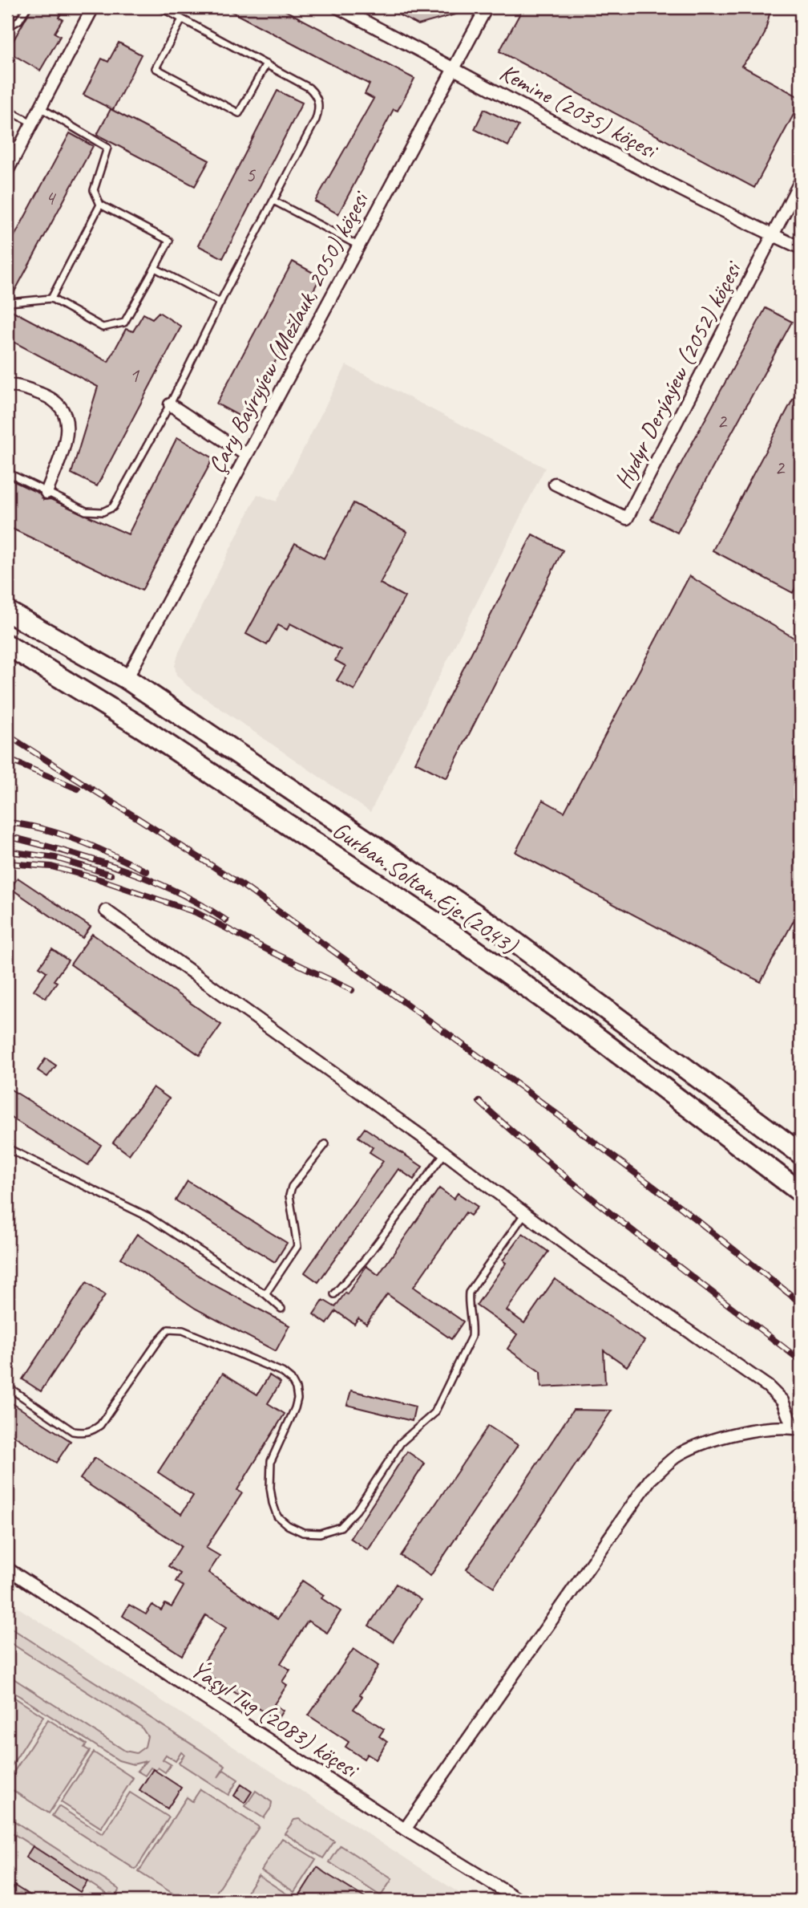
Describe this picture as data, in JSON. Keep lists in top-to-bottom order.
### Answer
{
  "streets": {
    "highway": ["Gurban Soltan Eje (2043)"],
    "street": [
      "Kemine (2035) köçesi",
      "Çary Baýryýew (Mežlauk, 2050) köçesi",
      "Hydyr Derýaýew (2052) köçesi",
      "Ýaşyl Tug (2083) köçesi"
    ]
  },
  "crossings": [
    ["Kemine (2035) köçesi", "Çary Baýryýew (Mežlauk, 2050) köçesi"],
    ["Kemine (2035) köçesi", "Hydyr Derýaýew (2052) köçesi"],
    ["Çary Baýryýew (Mežlauk, 2050) köçesi", "Gurban Soltan Eje (2043)"]
  ],
  "house_numbers": [
    "5",
    "4",
    "1",
    "2",
    "2"
  ]
}
